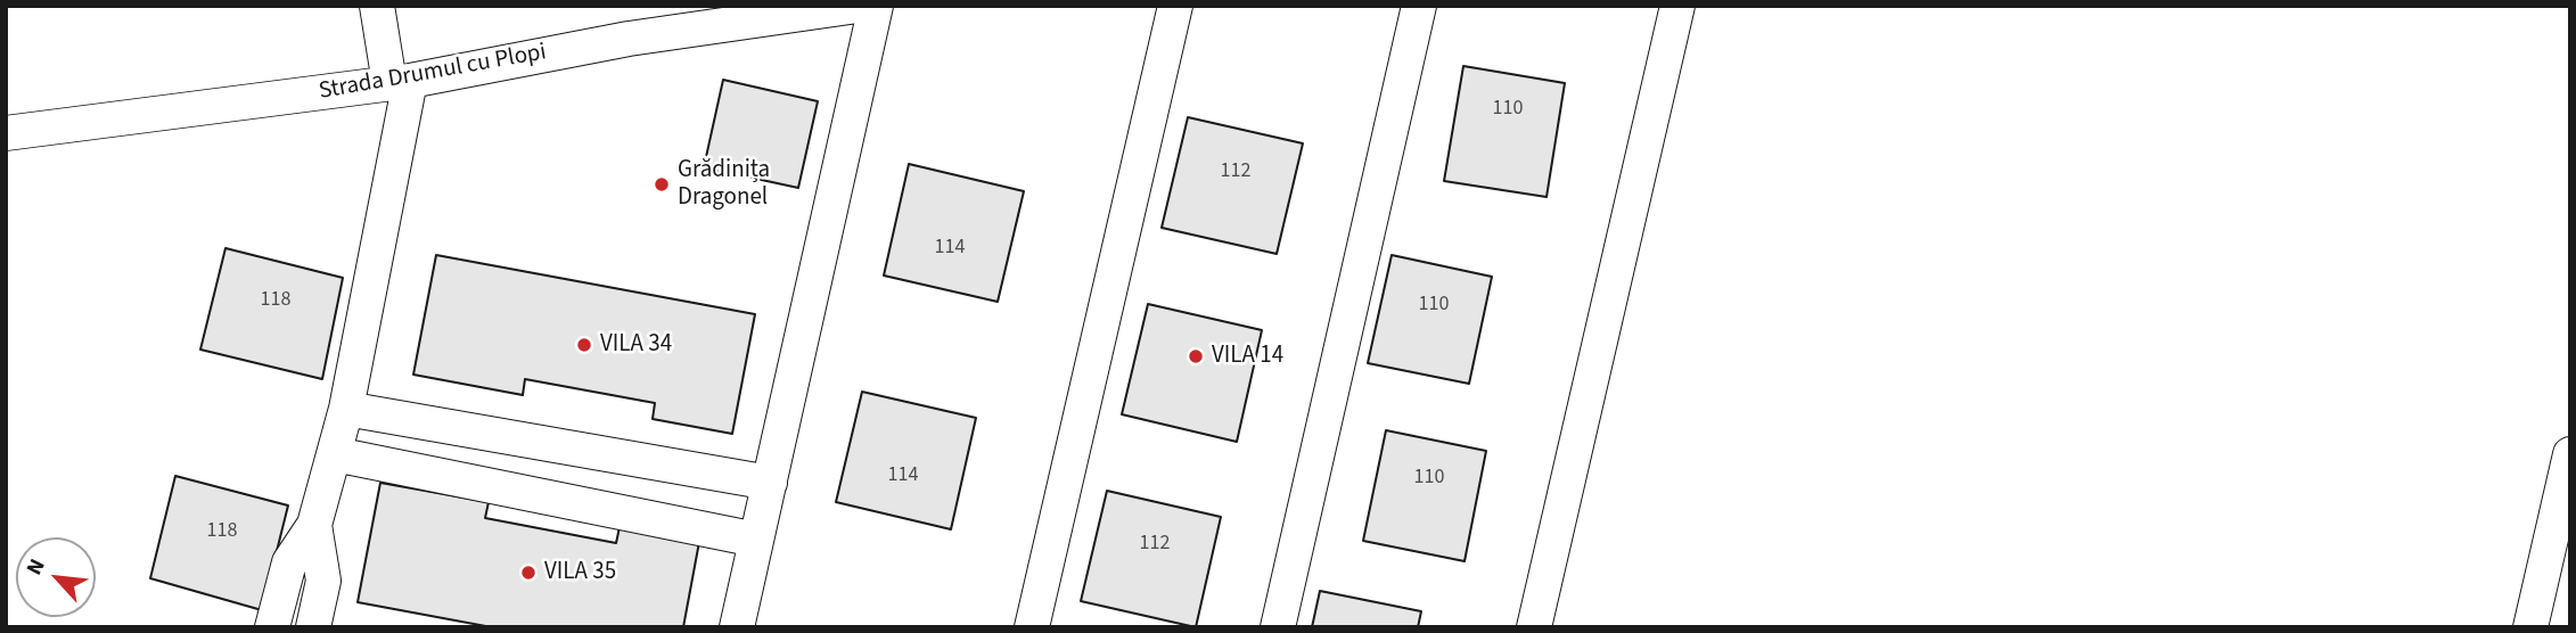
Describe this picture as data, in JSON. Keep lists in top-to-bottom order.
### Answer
{
  "streets": {
    "street": ["Strada Drumul cu Plopi"]
  },
  "places": [
    "Grădinița Dragonel",
    "VILA 34",
    "VILA 14",
    "VILA 35"
  ],
  "house_numbers": [
    "110",
    "112",
    "114",
    "118",
    "110",
    "114",
    "110",
    "118",
    "112"
  ],
  "north": "top left"
}
